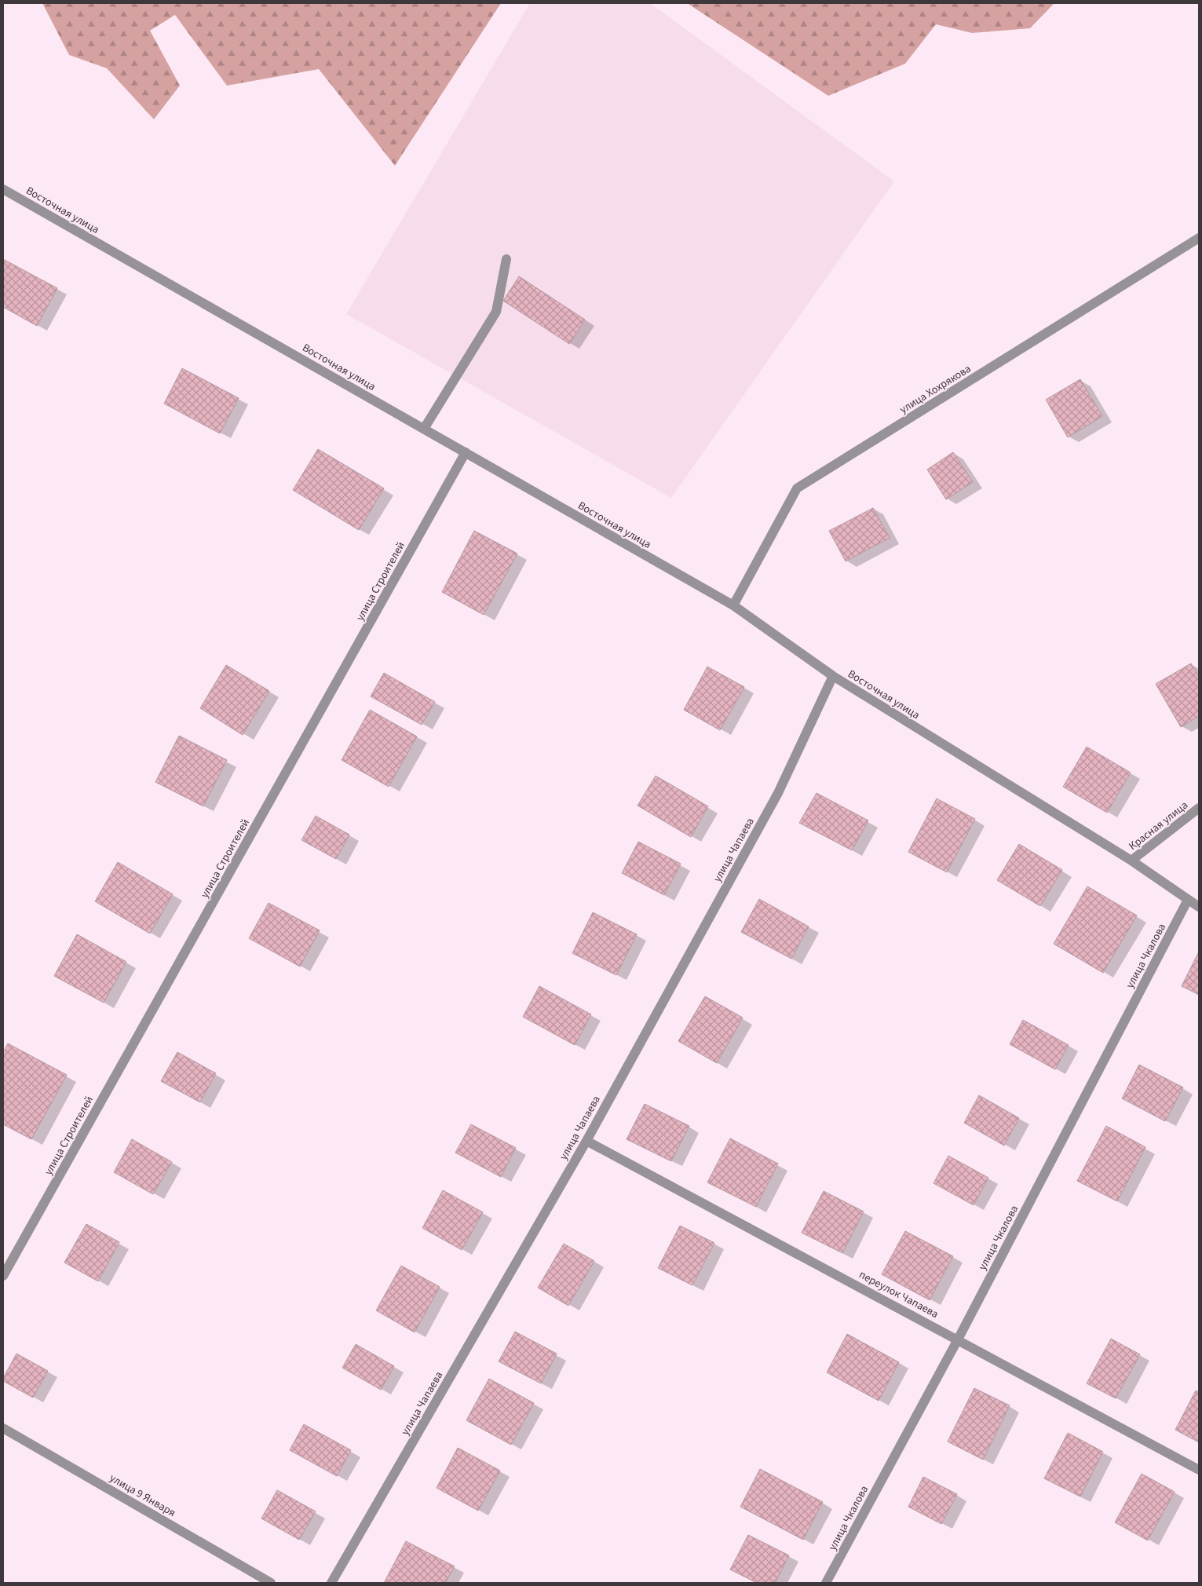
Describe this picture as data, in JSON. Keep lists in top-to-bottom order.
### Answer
{
  "streets": {
    "street": [
      "Восточная улица",
      "улица Хохрякова",
      "улица Строителей",
      "Красная улица",
      "улица Чапаева",
      "улица Чкалова",
      "переулок Чапаева",
      "улица 9 Января"
    ]
  },
  "crossings": [
    ["Восточная улица", "улица Хохрякова"],
    ["Восточная улица", "улица Строителей"],
    ["Восточная улица", "Красная улица"],
    ["Восточная улица", "улица Чапаева"],
    ["Восточная улица", "улица Чкалова"],
    ["улица Чапаева", "переулок Чапаева"],
    ["улица Чкалова", "переулок Чапаева"]
  ]
}
